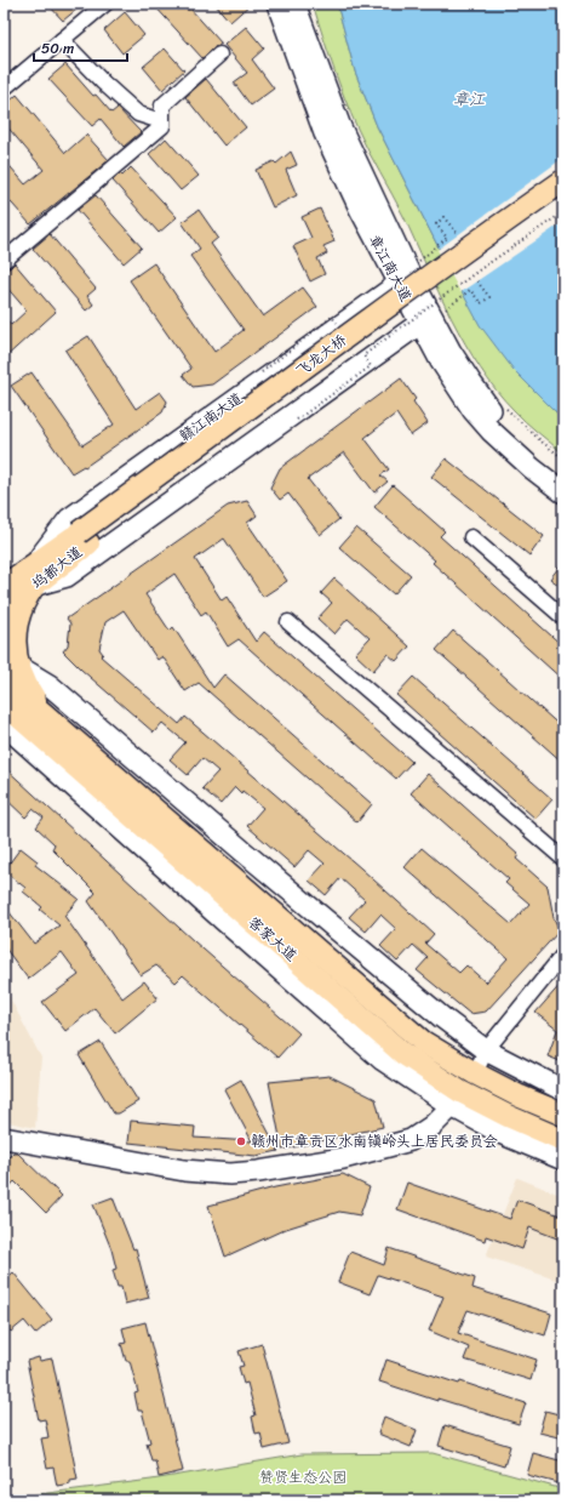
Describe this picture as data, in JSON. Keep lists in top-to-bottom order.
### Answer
{
  "streets": {
    "main road": [
      "章江南大道",
      "飞龙大桥",
      "赣江南大道",
      "坞都大道",
      "客家大道"
    ]
  },
  "crossings": [
    ["章江南大道", "赣江南大道"],
    ["飞龙大桥", "坞都大道"],
    ["赣江南大道", "坞都大道"]
  ],
  "water": ["章江"],
  "parks": ["赞贤生态公园"],
  "places": ["赣州市章贡区水南镇岭头上居民委员会"],
  "scale_bar": "50 m"
}
